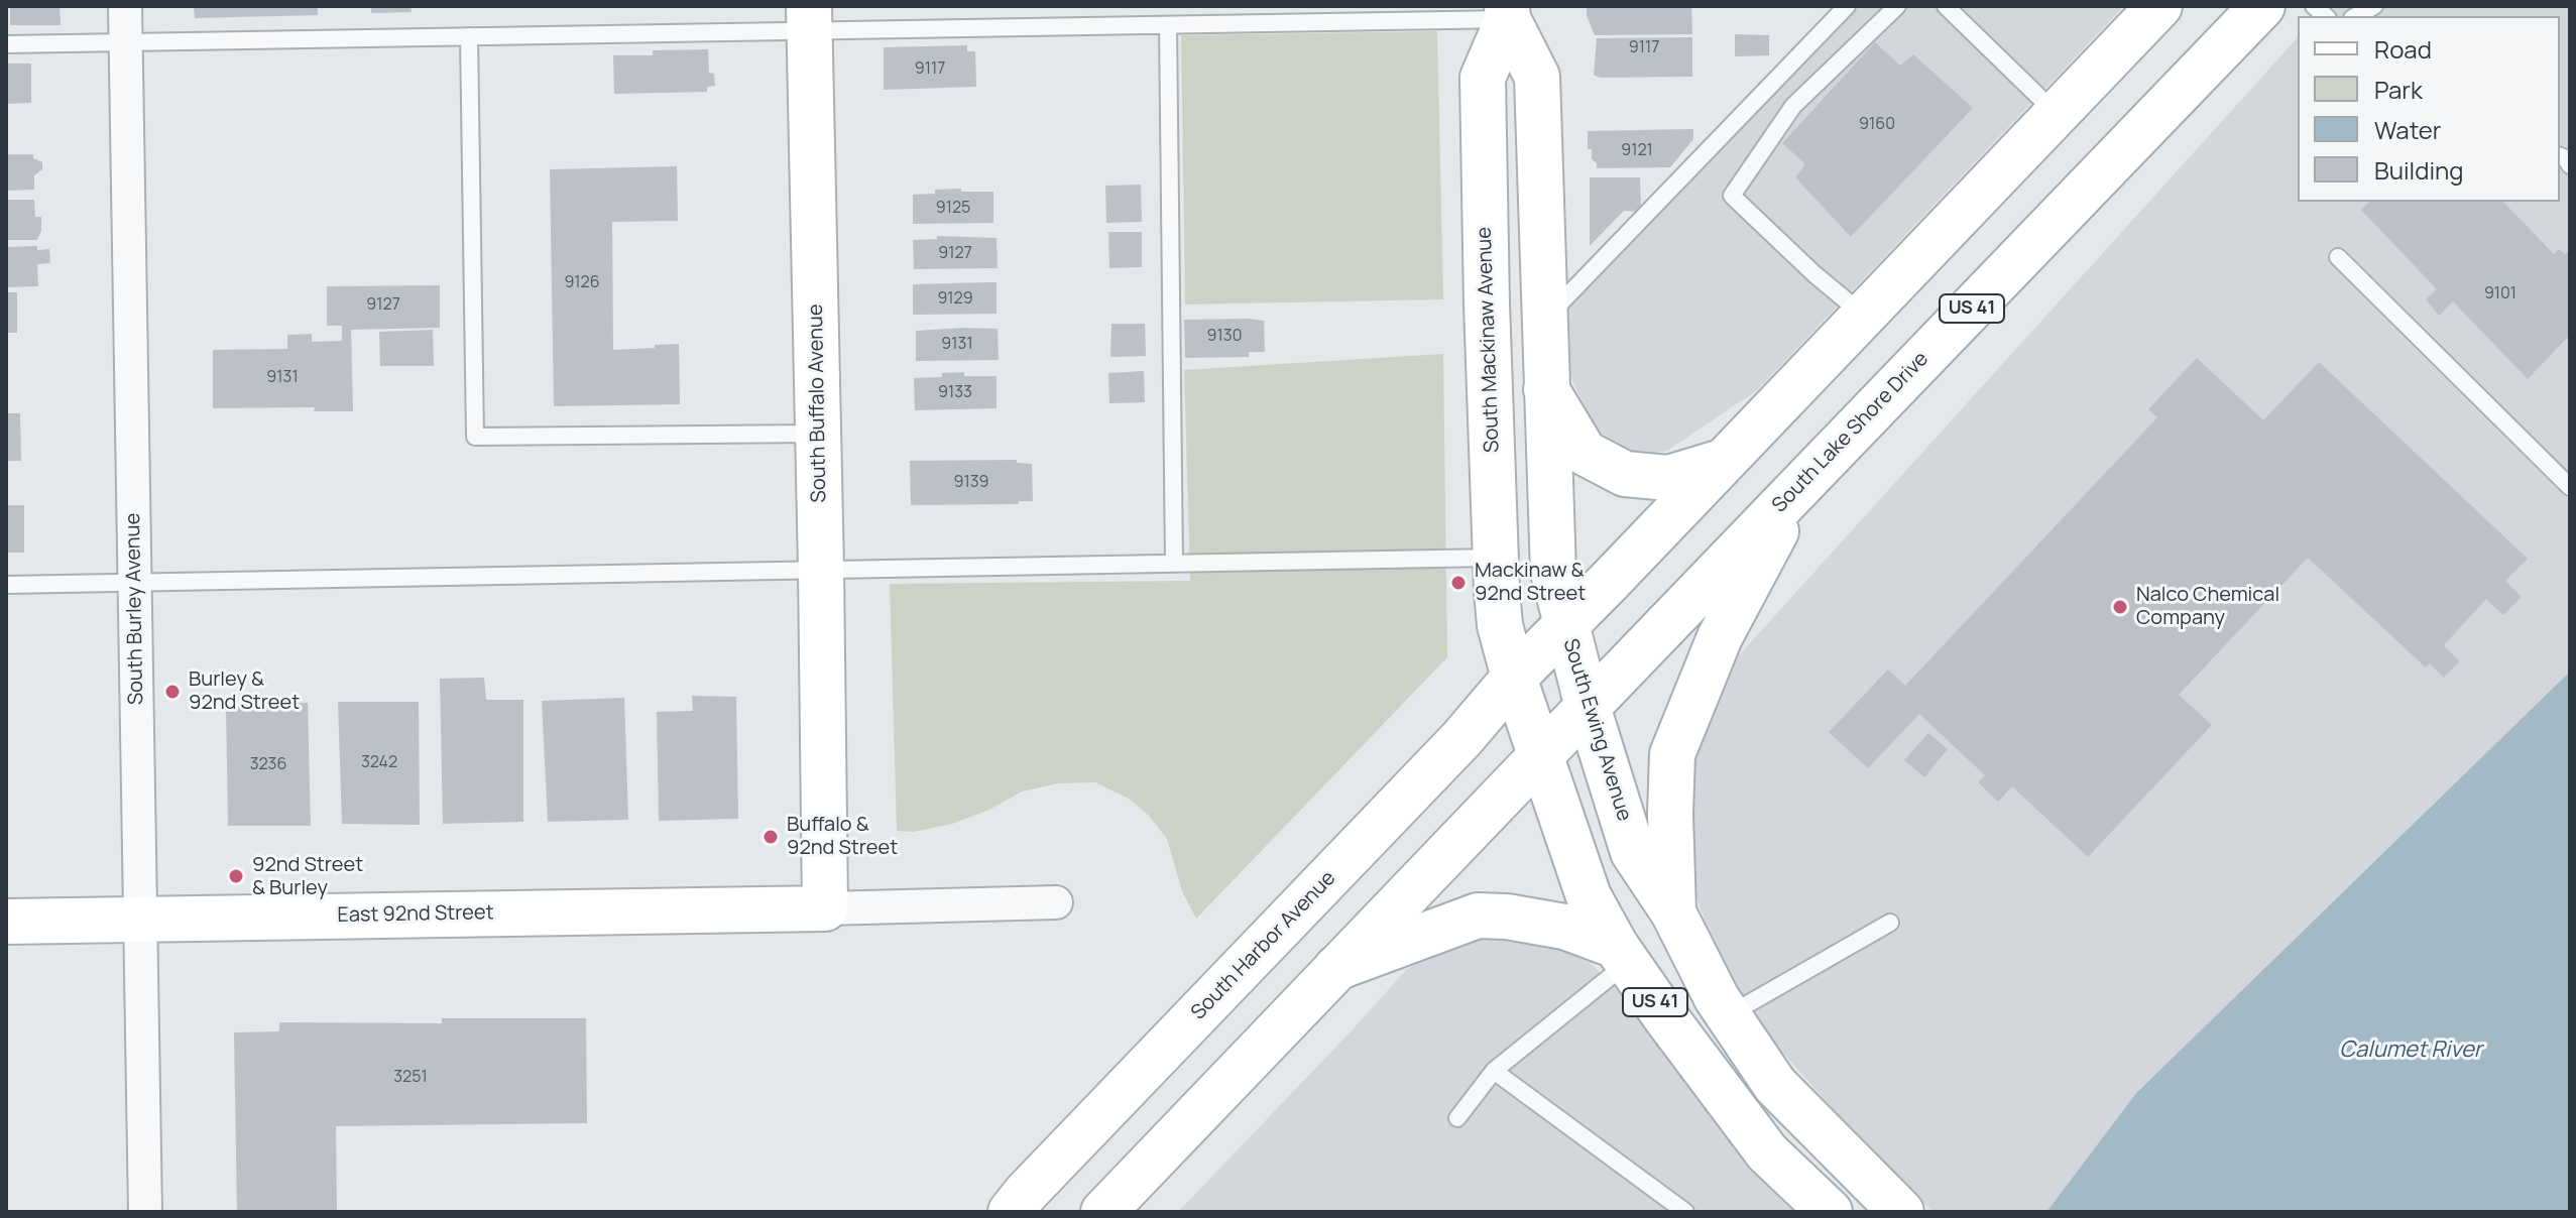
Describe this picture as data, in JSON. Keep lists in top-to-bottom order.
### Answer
{
  "streets": {
    "main road": [
      "US 41",
      "South Mackinaw Avenue",
      "South Buffalo Avenue",
      "South Lake Shore Drive",
      "South Ewing Avenue",
      "East 92nd Street",
      "South Harbor Avenue"
    ],
    "street": ["South Burley Avenue"]
  },
  "crossings": [
    ["US 41", "South Mackinaw Avenue"],
    ["US 41", "South Lake Shore Drive"],
    ["US 41", "South Harbor Avenue"],
    ["South Mackinaw Avenue", "South Ewing Avenue"],
    ["South Mackinaw Avenue", "South Harbor Avenue"],
    ["South Buffalo Avenue", "East 92nd Street"],
    ["South Lake Shore Drive", "South Ewing Avenue"],
    ["South Burley Avenue", "East 92nd Street"]
  ],
  "water": ["Calumet River"],
  "places": [
    "Mackinaw & 92nd Street",
    "Nalco Chemical Company",
    "Burley & 92nd Street",
    "Buffalo & 92nd Street",
    "92nd Street & Burley"
  ],
  "house_numbers": [
    "9117",
    "9117",
    "9160",
    "9121",
    "9125",
    "9127",
    "9126",
    "9101",
    "9129",
    "9127",
    "9130",
    "9131",
    "9131",
    "9133",
    "9139",
    "3242",
    "3236",
    "3251"
  ],
  "legend": [
    "Road",
    "Park",
    "Water",
    "Building"
  ]
}
